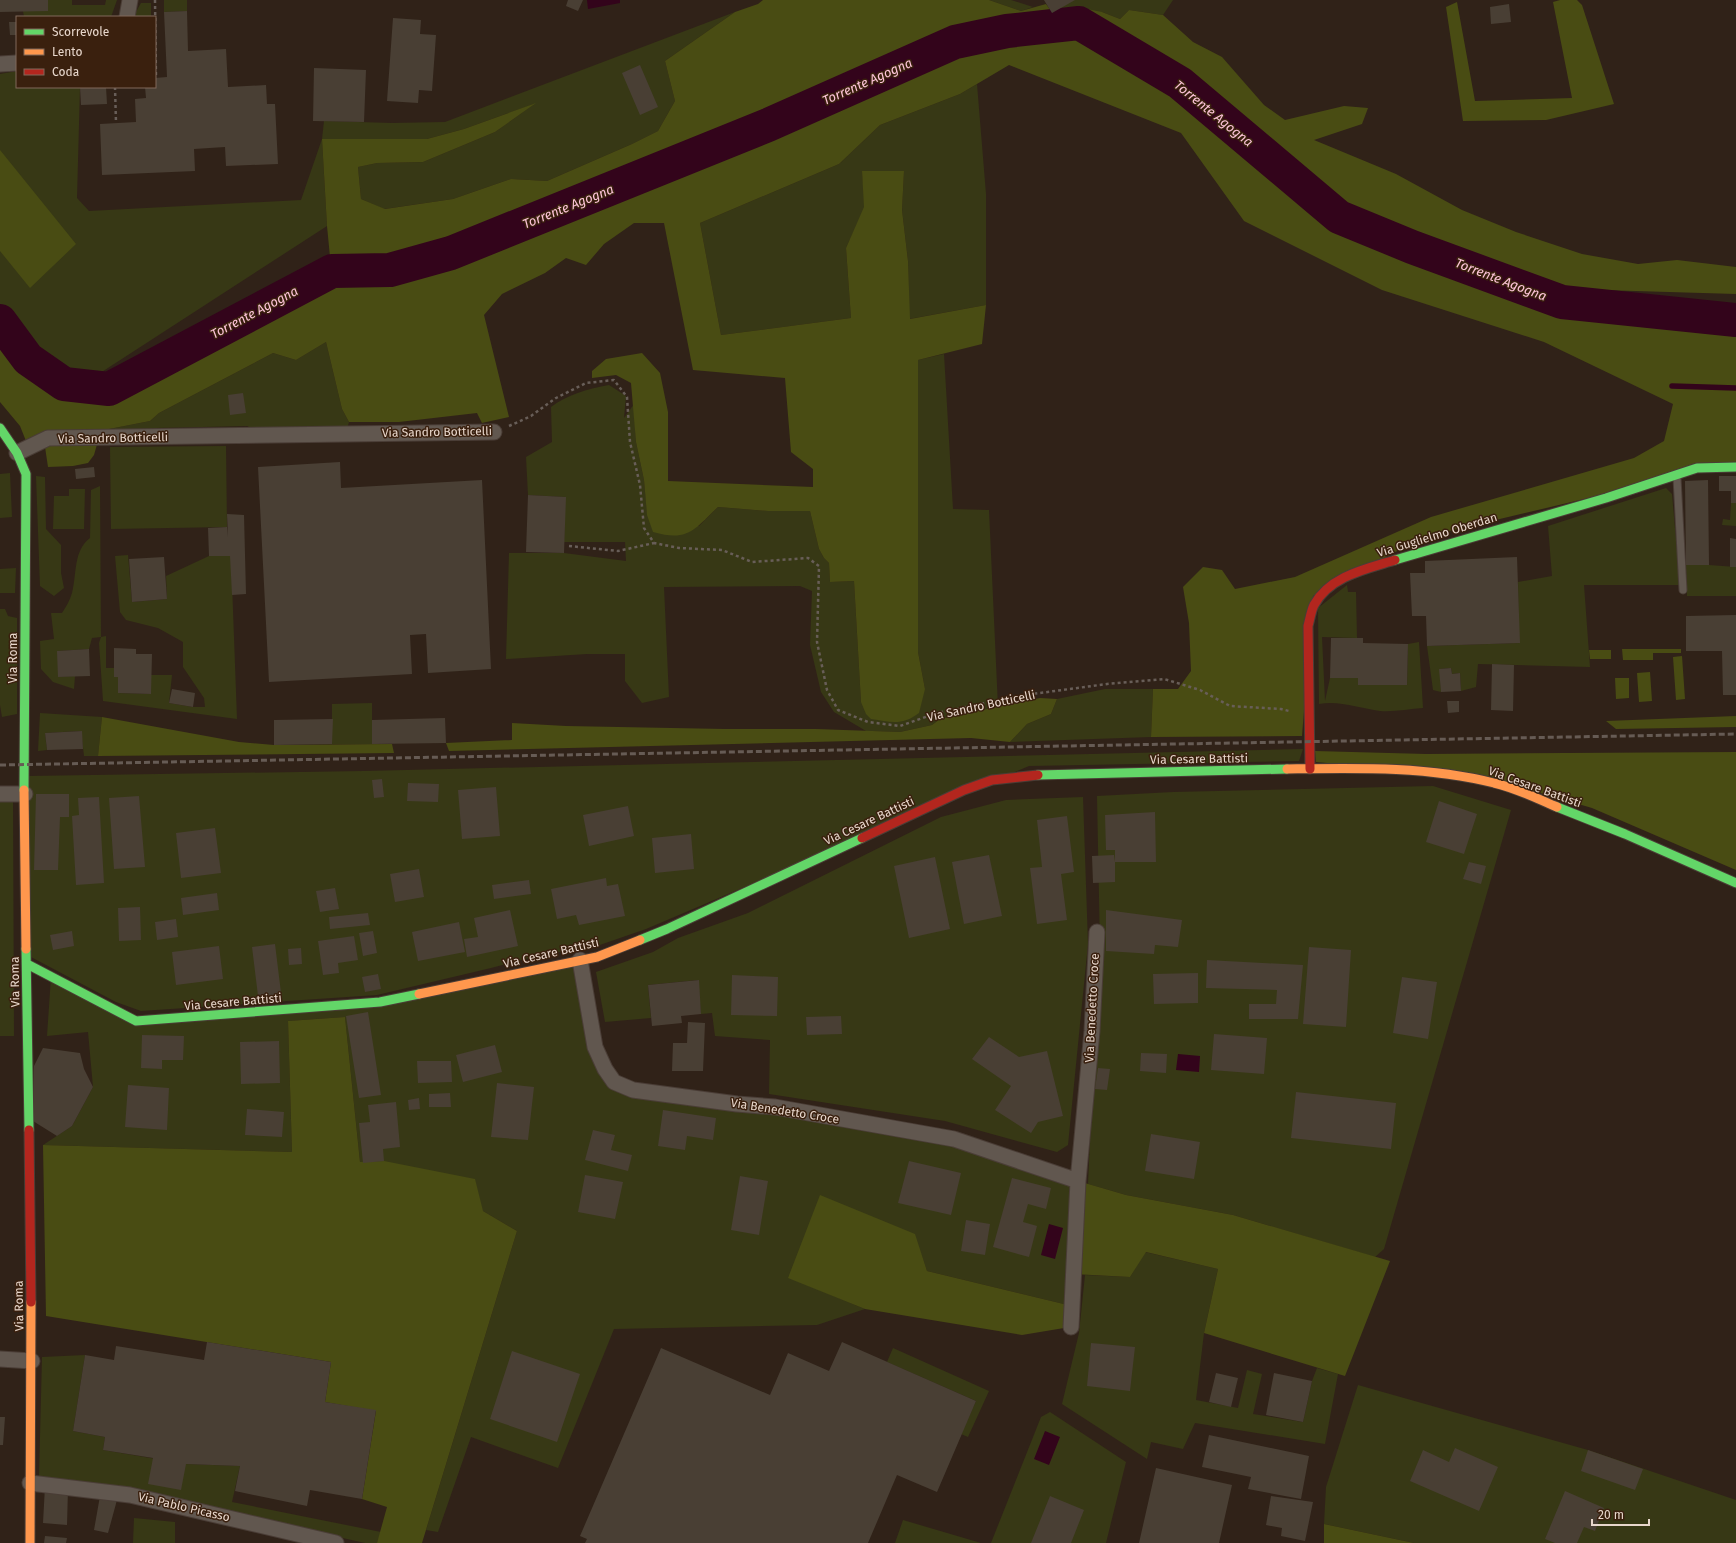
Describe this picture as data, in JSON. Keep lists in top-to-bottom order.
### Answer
{
  "streets": {
    "street": [
      "Via Sandro Botticelli",
      "Via Guglielmo Oberdan",
      "Via Roma",
      "Via Cesare Battisti",
      "Via Benedetto Croce",
      "Via Pablo Picasso"
    ]
  },
  "crossings": [
    ["Via Sandro Botticelli", "Via Guglielmo Oberdan"],
    ["Via Sandro Botticelli", "Via Roma"],
    ["Via Guglielmo Oberdan", "Via Cesare Battisti"],
    ["Via Roma", "Via Cesare Battisti"],
    ["Via Roma", "Via Pablo Picasso"],
    ["Via Cesare Battisti", "Via Benedetto Croce"]
  ],
  "water": ["Torrente Agogna"],
  "legend": ["Scorrevole", "Lento", "Coda"],
  "scale_bar": "20 m"
}
